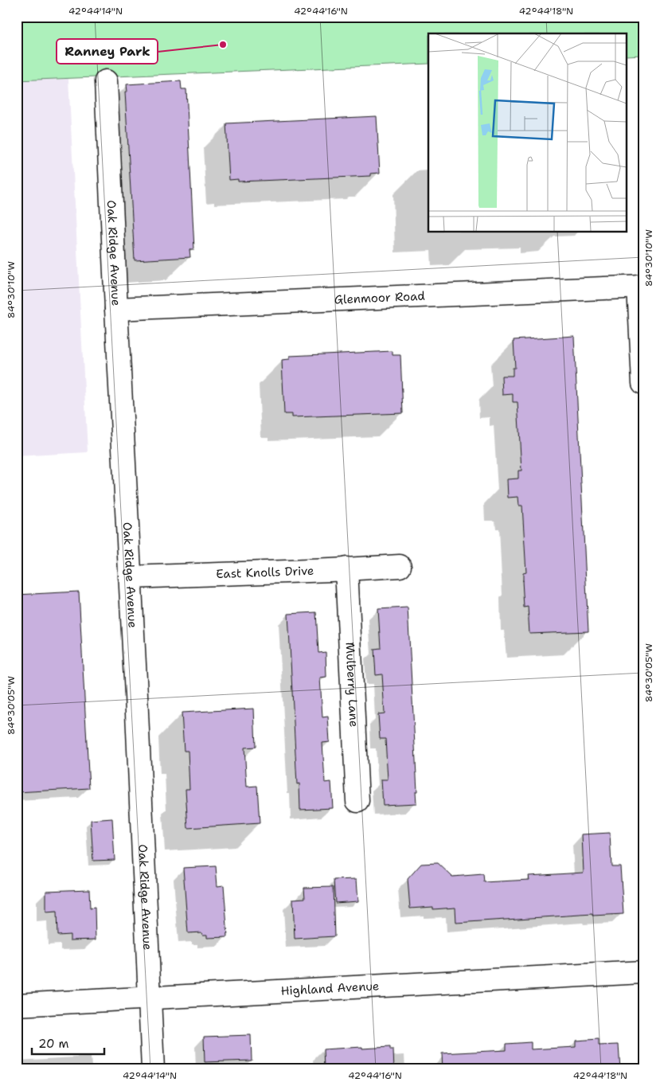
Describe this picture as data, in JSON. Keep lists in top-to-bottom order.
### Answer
{
  "streets": {
    "street": [
      "Oak Ridge Avenue",
      "Glenmoor Road",
      "East Knolls Drive",
      "Mulberry Lane",
      "Highland Avenue"
    ]
  },
  "crossings": [
    ["Oak Ridge Avenue", "Glenmoor Road"],
    ["Oak Ridge Avenue", "East Knolls Drive"],
    ["Oak Ridge Avenue", "Highland Avenue"],
    ["East Knolls Drive", "Mulberry Lane"]
  ],
  "places": ["Ranney Park"],
  "scale_bar": "20 m",
  "coordinates": [
    "42°44'14\"N",
    "42°44'16\"N",
    "42°44'18\"N",
    "84°30'10\"W",
    "84°30'05\"W"
  ]
}
